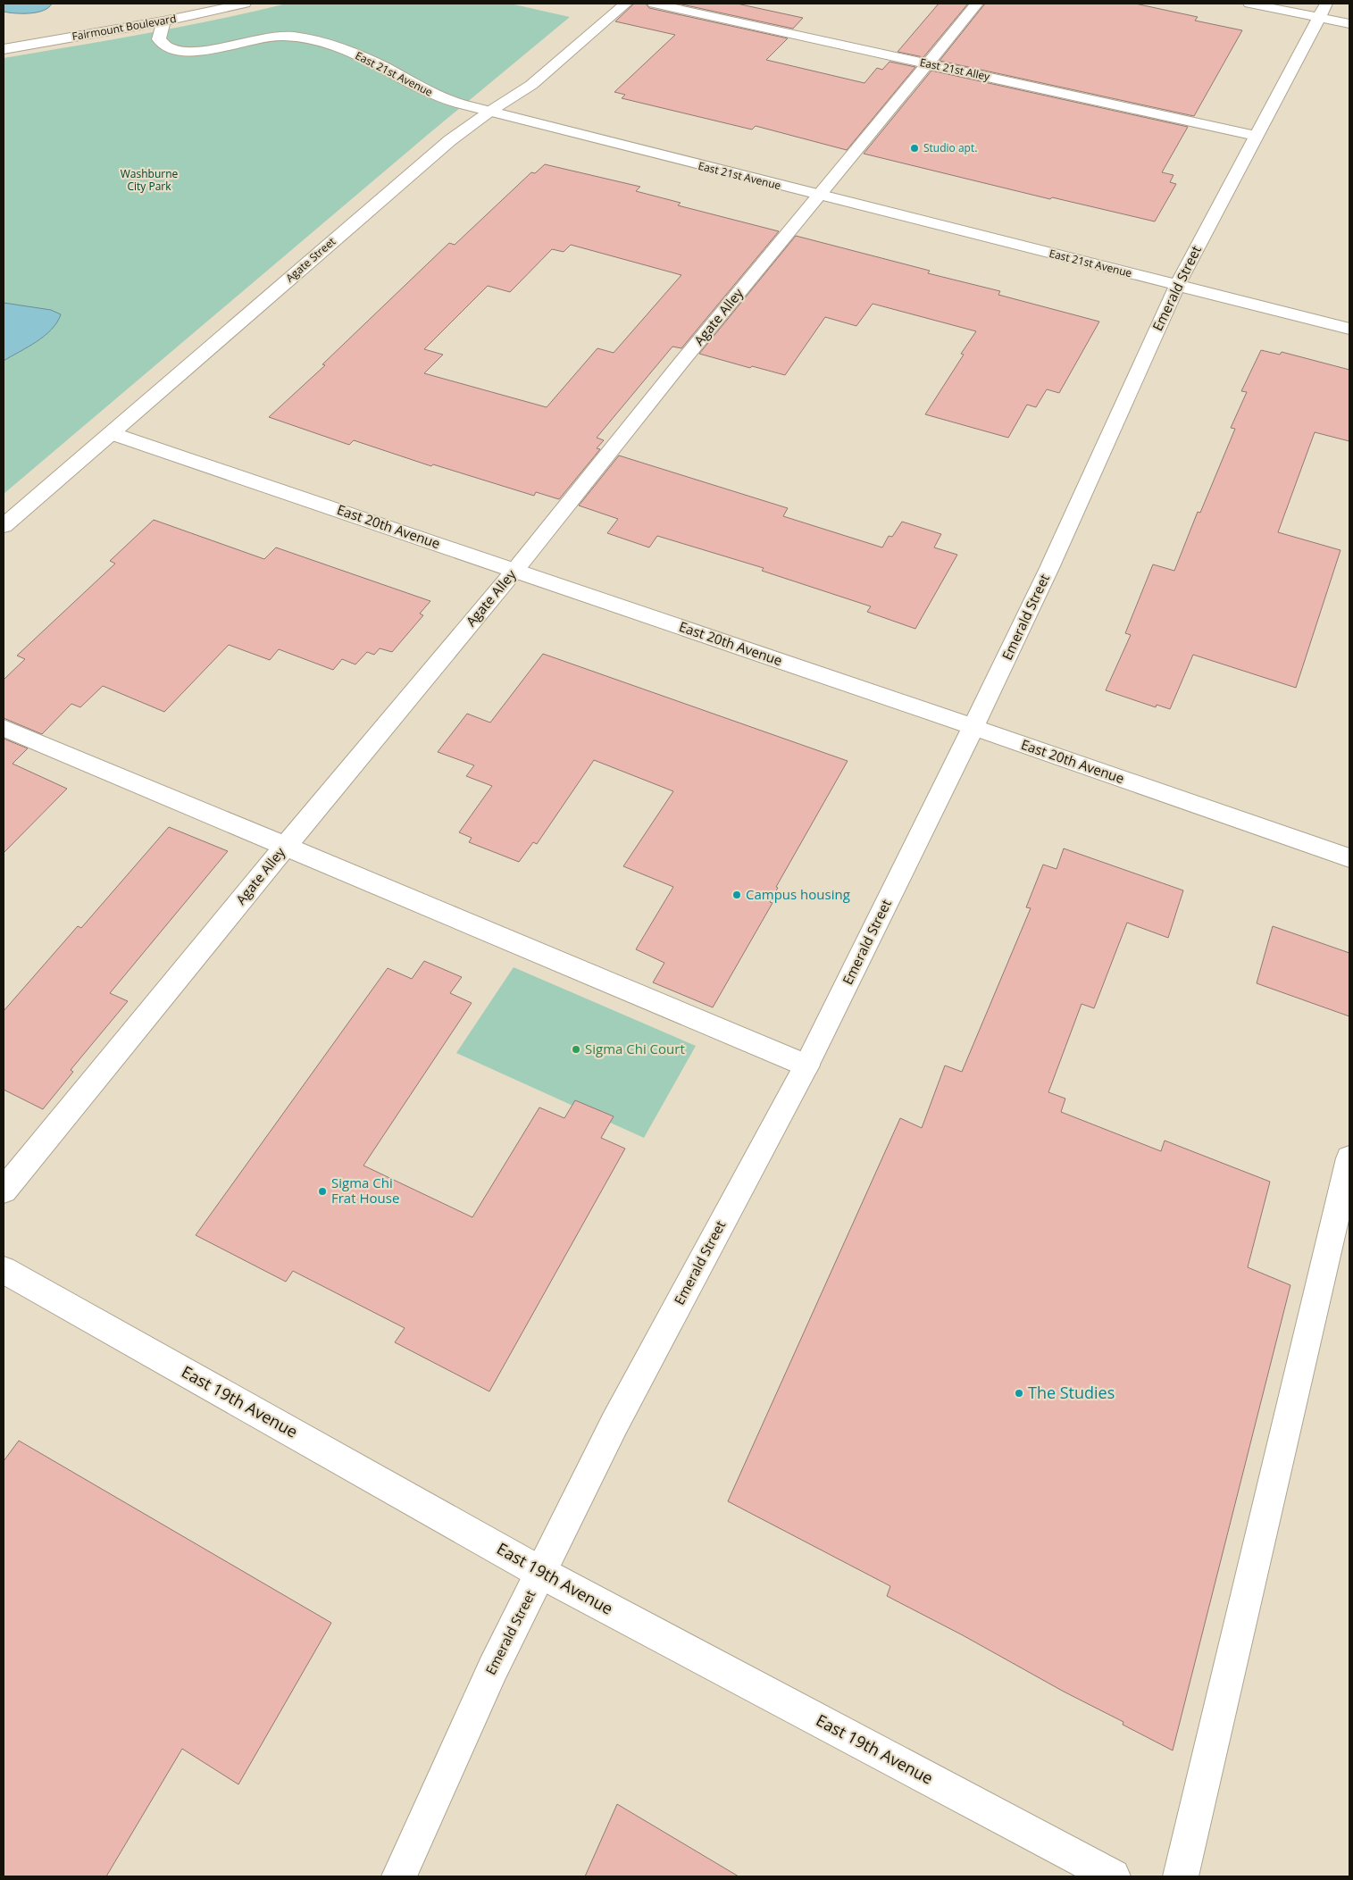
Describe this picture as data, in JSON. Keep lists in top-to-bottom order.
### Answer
{
  "streets": {
    "street": [
      "Fairmount Boulevard",
      "East 21st Alley",
      "East 21st Avenue",
      "Agate Street",
      "Emerald Street",
      "Agate Alley",
      "East 20th Avenue",
      "East 19th Avenue"
    ]
  },
  "crossings": [
    ["Fairmount Boulevard", "East 21st Avenue"],
    ["East 21st Alley", "Emerald Street"],
    ["East 21st Alley", "Agate Alley"],
    ["East 21st Avenue", "Agate Street"],
    ["East 21st Avenue", "Emerald Street"],
    ["East 21st Avenue", "Agate Alley"],
    ["Agate Street", "East 20th Avenue"],
    ["Emerald Street", "East 20th Avenue"],
    ["Emerald Street", "East 19th Avenue"],
    ["Agate Alley", "East 20th Avenue"]
  ],
  "parks": ["Washburne City Park"],
  "places": [
    "Studio apt.",
    "Campus housing",
    "Sigma Chi Court",
    "Sigma Chi Frat House",
    "The Studies"
  ]
}
